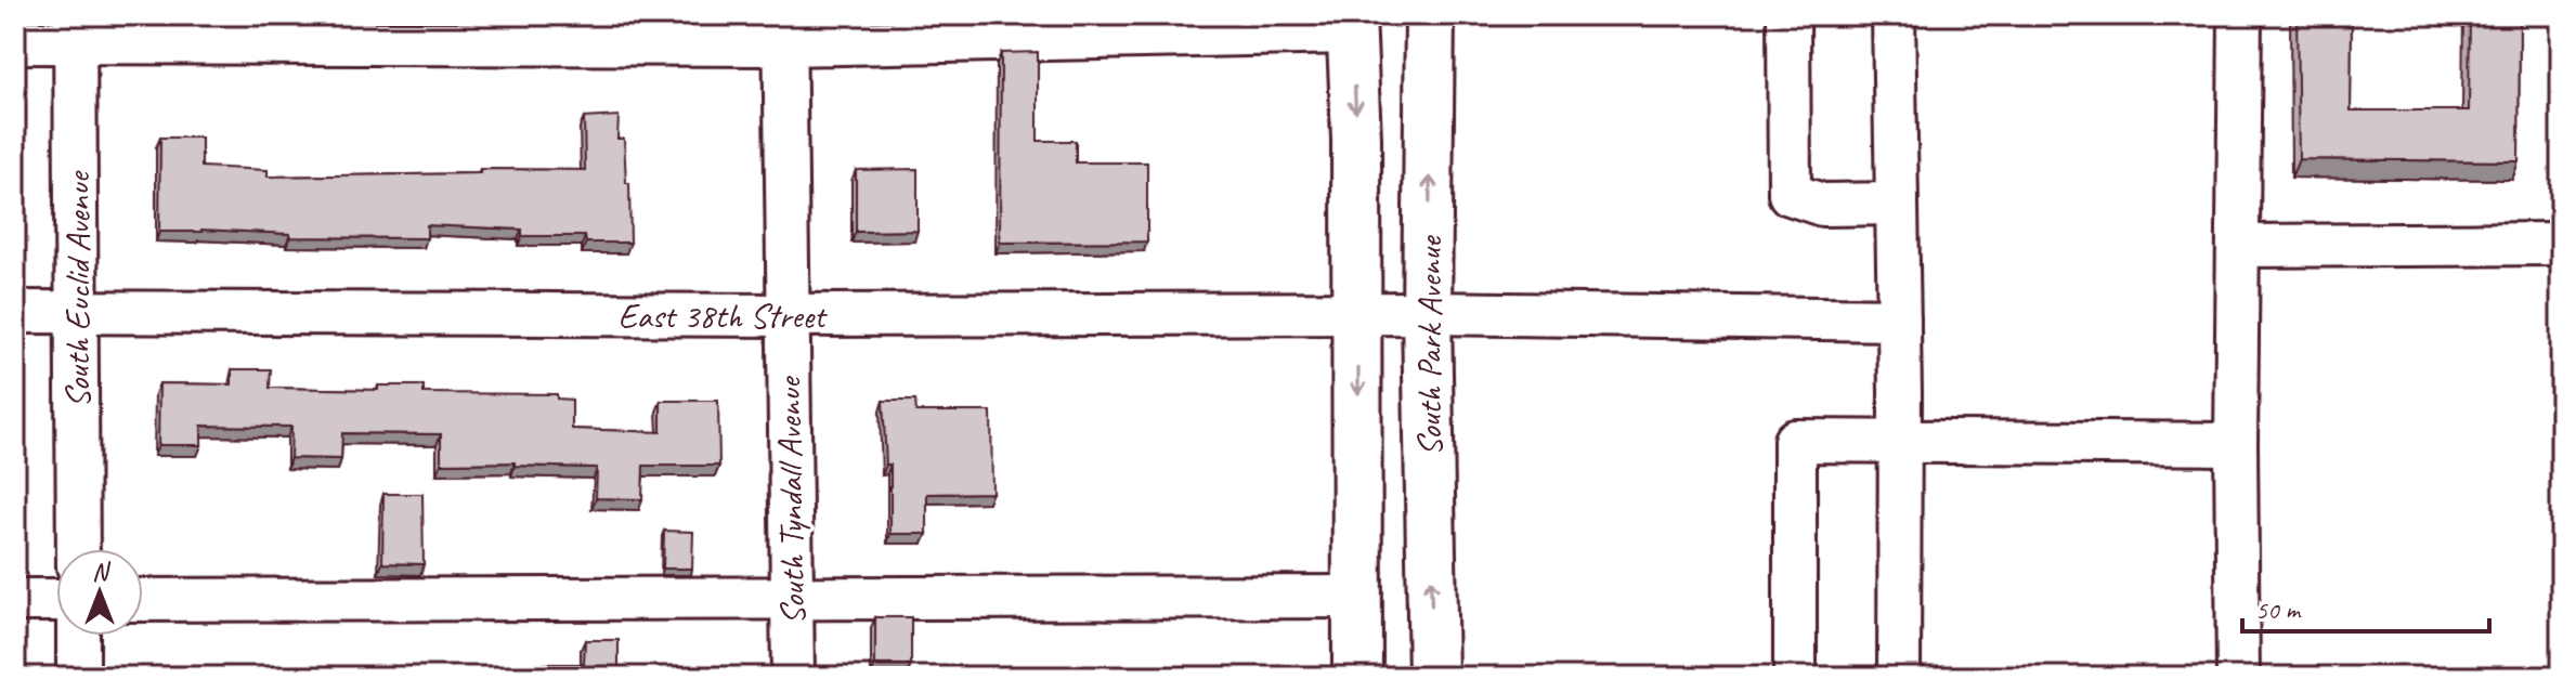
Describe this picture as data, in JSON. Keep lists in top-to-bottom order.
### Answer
{
  "streets": {
    "main road": ["South Park Avenue"],
    "street": ["South Euclid Avenue", "East 38th Street", "South Tyndall Avenue"]
  },
  "crossings": [
    ["South Euclid Avenue", "East 38th Street"],
    ["East 38th Street", "South Park Avenue"],
    ["East 38th Street", "South Tyndall Avenue"]
  ],
  "scale_bar": "50 m",
  "north": "top"
}
